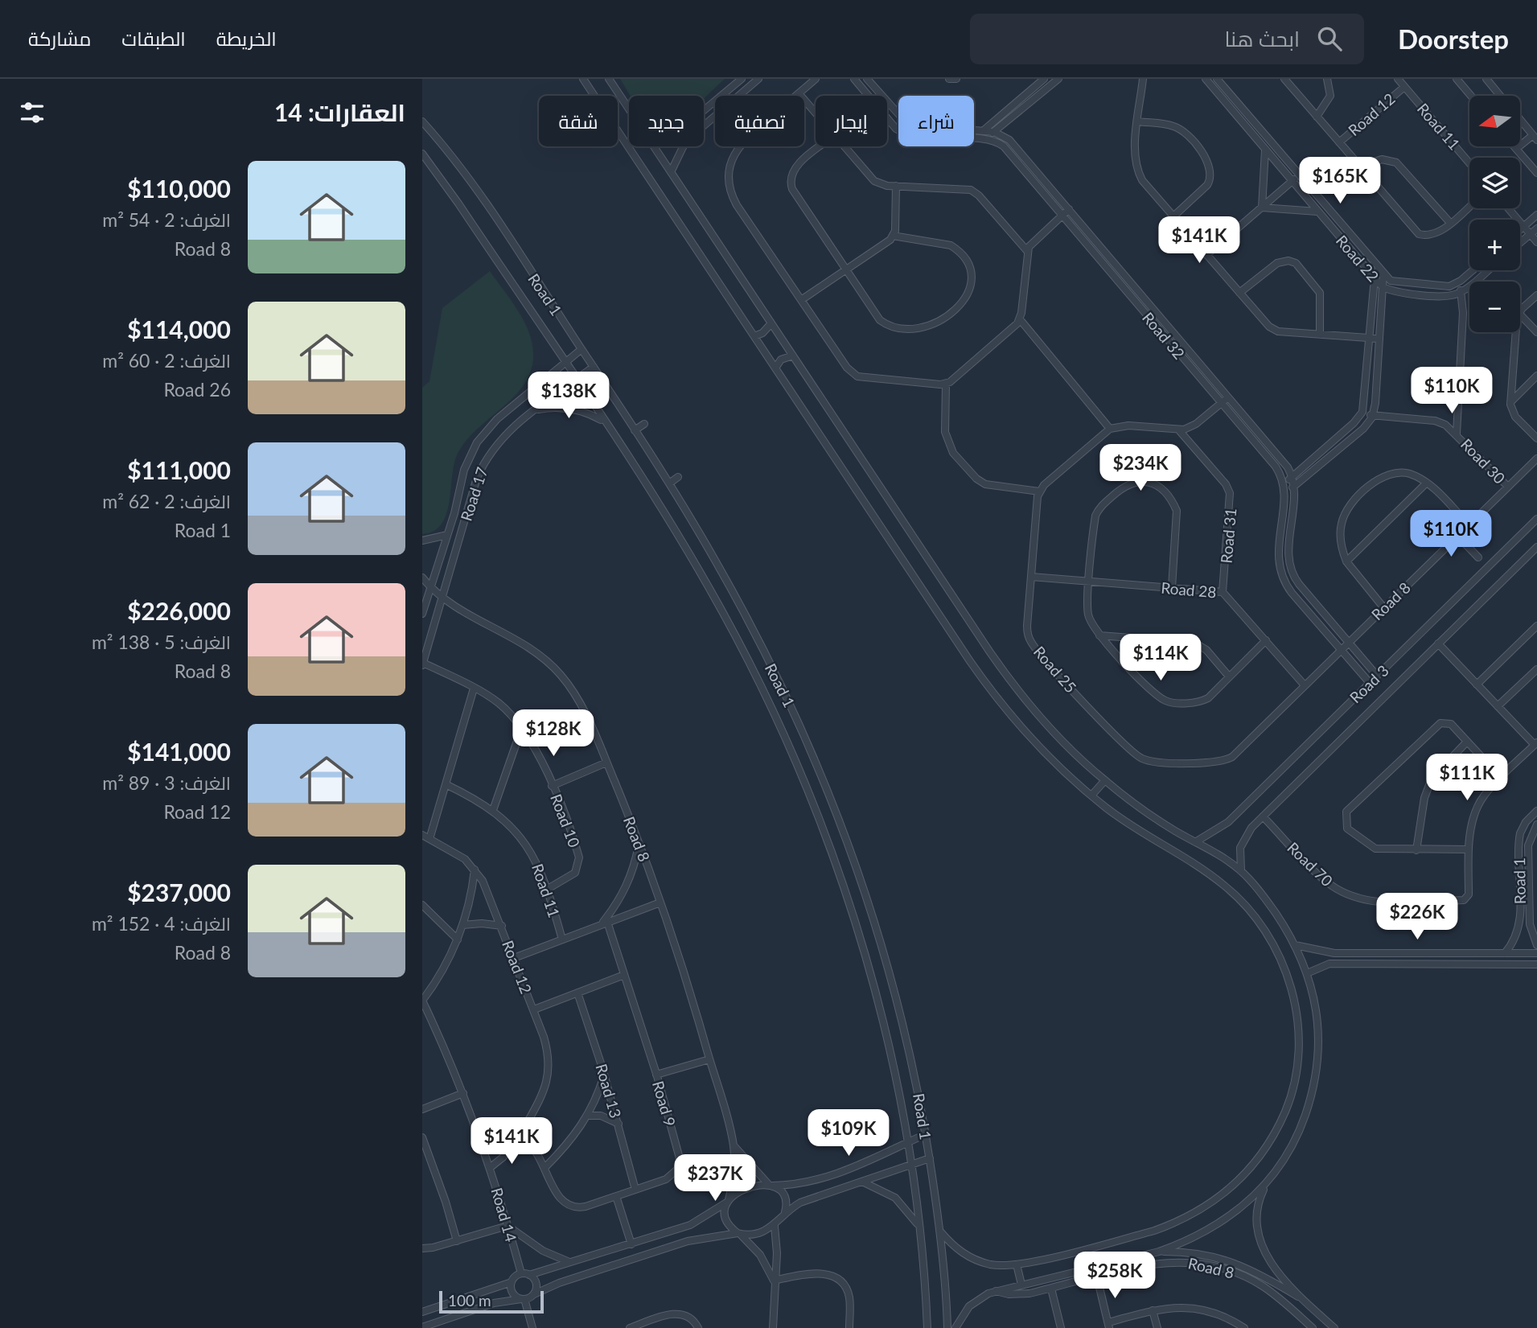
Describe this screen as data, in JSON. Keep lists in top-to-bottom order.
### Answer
{
  "streets": {
    "street": [
      "Road 12",
      "Road 11",
      "Road 22",
      "Road 1",
      "Road 32",
      "Road 30",
      "Road 17",
      "Road 31",
      "Road 28",
      "Road 8",
      "Road 25",
      "Road 3",
      "Road 10",
      "Road 70",
      "Road 13",
      "Road 9",
      "Road 14"
    ]
  },
  "crossings": [
    ["Road 12", "Road 11"],
    ["Road 12", "Road 9"],
    ["Road 11", "Road 10"],
    ["Road 1", "Road 17"],
    ["Road 32", "Road 8"],
    ["Road 32", "Road 25"],
    ["Road 32", "Road 3"],
    ["Road 30", "Road 8"],
    ["Road 17", "Road 8"],
    ["Road 17", "Road 10"],
    ["Road 31", "Road 28"],
    ["Road 28", "Road 25"],
    ["Road 8", "Road 25"],
    ["Road 3", "Road 70"],
    ["Road 13", "Road 9"]
  ],
  "scale_bar": "100 m",
  "north": "left",
  "page": {
    "header": "Doorstep",
    "search": "ابحث هنا",
    "nav": ["الخريطة", "الطبقات", "مشاركة"],
    "heading": "العقارات: 14",
    "map_buttons": ["+", "−"],
    "chip": [
      "شراء",
      "إيجار",
      "تصفية",
      "جديد",
      "شقة"
    ],
    "list": [
      {
        "name": "$110,000",
        "note": "الغرف: 2 · 54 m² · Road 8"
      },
      {
        "name": "$114,000",
        "note": "الغرف: 2 · 60 m² · Road 26"
      },
      {
        "name": "$111,000",
        "note": "الغرف: 2 · 62 m² · Road 1"
      },
      {
        "name": "$226,000",
        "note": "الغرف: 5 · 138 m² · Road 8"
      },
      {
        "name": "$141,000",
        "note": "الغرف: 3 · 89 m² · Road 12"
      },
      {
        "name": "$237,000",
        "note": "الغرف: 4 · 152 m² · Road 8"
      }
    ],
    "price": [
      "$165K",
      "$141K",
      "$110K",
      "$138K",
      "$234K",
      "$110K",
      "$114K",
      "$128K",
      "$111K",
      "$226K",
      "$109K",
      "$141K",
      "$237K",
      "$258K"
    ],
    "scale": "100 m"
  }
}
